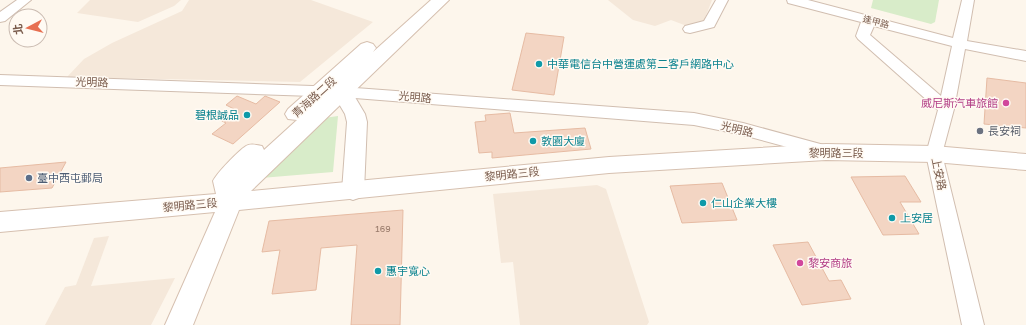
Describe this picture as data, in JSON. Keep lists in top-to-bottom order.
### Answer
{
  "streets": {
    "main road": ["青海路二段", "黎明路三段"],
    "street": ["逢甲路", "光明路", "上安路"]
  },
  "crossings": [
    ["逢甲路", "上安路"],
    ["光明路", "青海路二段"],
    ["光明路", "黎明路三段"],
    ["青海路二段", "黎明路三段"],
    ["黎明路三段", "上安路"]
  ],
  "places": [
    "中華電信台中營運處第二客戶網路中心",
    "威尼斯汽車旅館",
    "碧根誠品",
    "長安祠",
    "敦園大廈",
    "臺中西屯郵局",
    "仁山企業大樓",
    "上安居",
    "黎安商旅",
    "惠宇寬心"
  ],
  "house_numbers": ["169"],
  "north": "left"
}
